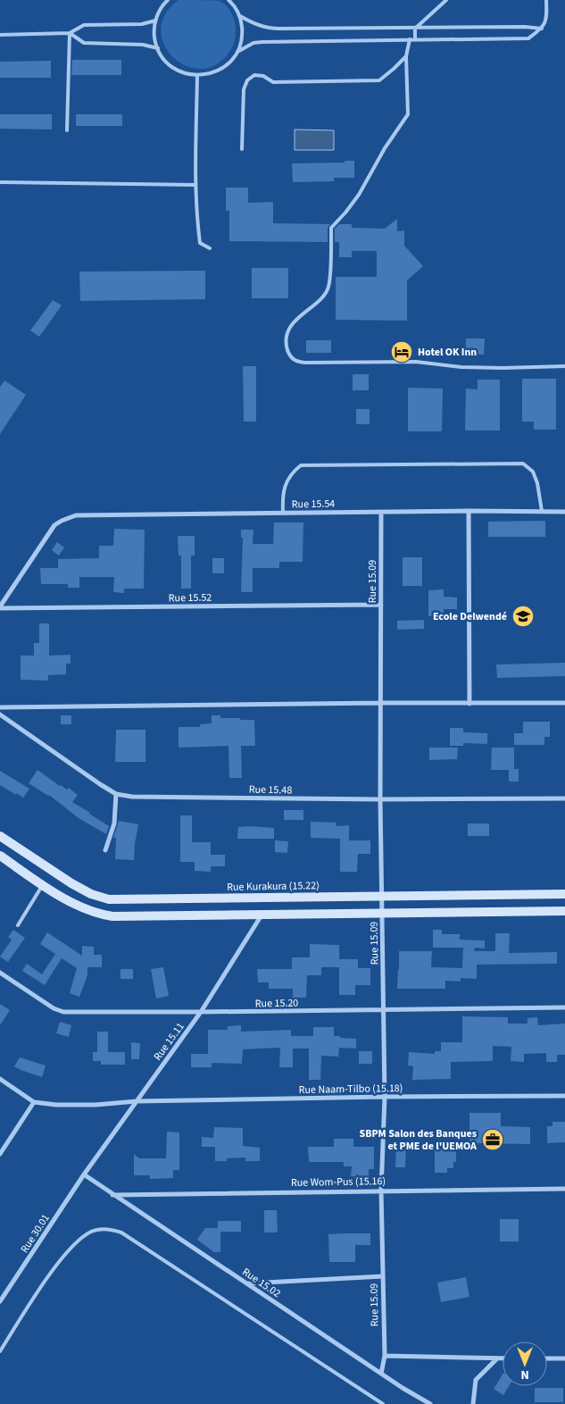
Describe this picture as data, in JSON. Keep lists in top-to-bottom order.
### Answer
{
  "streets": {
    "main road": ["Rue Kurakura (15.22)"],
    "street": [
      "Rue 15.54",
      "Rue 15.09",
      "Rue 15.52",
      "Rue 15.48",
      "Rue 15.20",
      "Rue 15.11",
      "Rue Naam-Tilbo (15.18)",
      "Rue Wom-Pus (15.16)",
      "Rue 30.01",
      "Rue 15.02"
    ]
  },
  "crossings": [
    ["Rue 15.54", "Rue 15.09"],
    ["Rue 15.54", "Rue 15.52"],
    ["Rue 15.09", "Rue 15.52"],
    ["Rue 15.09", "Rue 15.48"],
    ["Rue 15.09", "Rue Kurakura (15.22)"],
    ["Rue 15.09", "Rue 15.20"],
    ["Rue 15.09", "Rue Naam-Tilbo (15.18)"],
    ["Rue 15.09", "Rue Wom-Pus (15.16)"],
    ["Rue 15.09", "Rue 15.02"],
    ["Rue 15.20", "Rue 15.11"],
    ["Rue 15.11", "Rue Naam-Tilbo (15.18)"],
    ["Rue 15.11", "Rue 30.01"],
    ["Rue 15.11", "Rue 15.02"],
    ["Rue Wom-Pus (15.16)", "Rue 15.02"],
    ["Rue 30.01", "Rue 15.02"]
  ],
  "places": {
    "hotel": ["Hotel OK Inn"],
    "school or university": ["Ecole Delwendé"],
    "office": ["SBPM Salon des Banques et PME de l'UEMOA"]
  },
  "north": "bottom"
}
